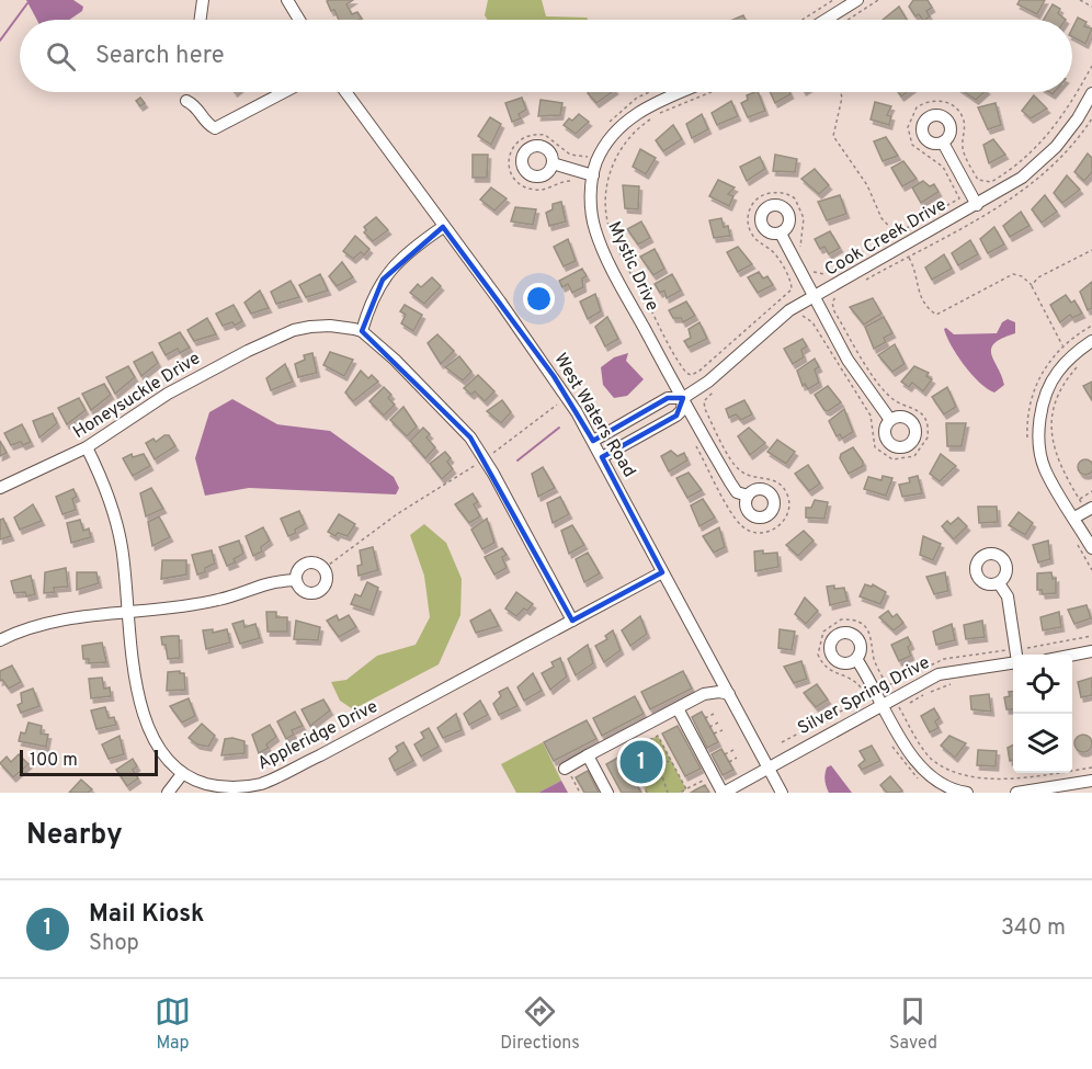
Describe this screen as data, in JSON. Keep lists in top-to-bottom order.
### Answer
{
  "streets": {
    "street": [
      "Cook Creek Drive",
      "Mystic Drive",
      "Honeysuckle Drive",
      "West Waters Road",
      "Silver Spring Drive",
      "Appleridge Drive"
    ]
  },
  "crossings": [
    ["Cook Creek Drive", "Mystic Drive"],
    ["Cook Creek Drive", "West Waters Road"],
    ["West Waters Road", "Silver Spring Drive"],
    ["West Waters Road", "Appleridge Drive"]
  ],
  "scale_bar": "100 m",
  "page": {
    "search": "Search here",
    "pins": "1",
    "scale": "100 m",
    "heading": "Nearby",
    "list": [
      {
        "mark": "1",
        "name": "Mail Kiosk",
        "note": "Shop",
        "value": "340 m"
      }
    ],
    "nav": ["Map", "Directions", "Saved"]
  }
}
